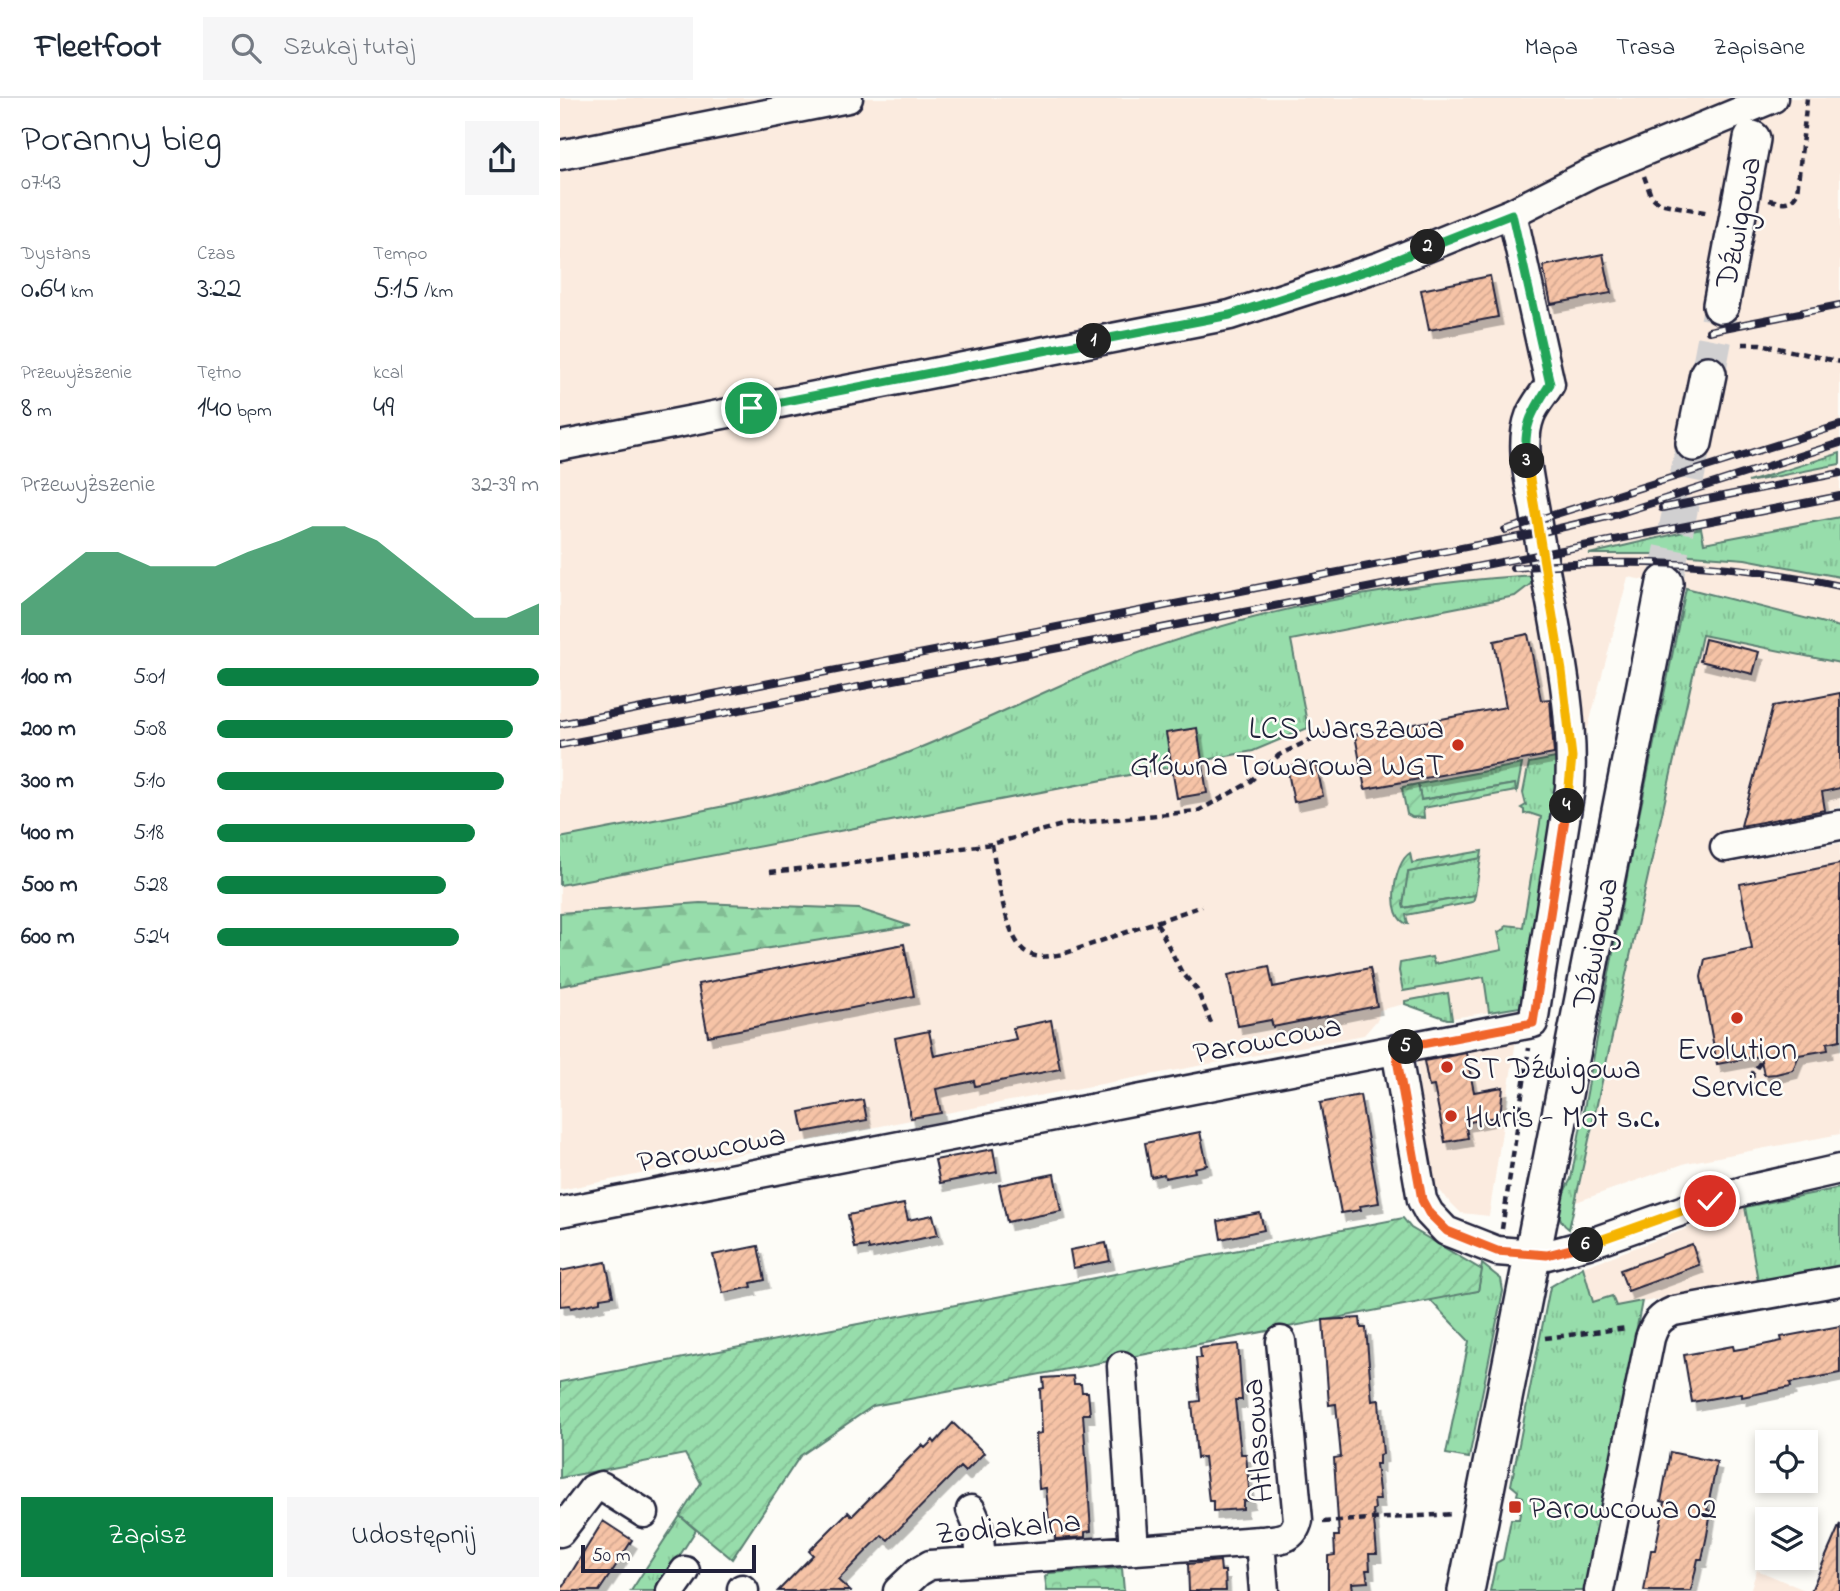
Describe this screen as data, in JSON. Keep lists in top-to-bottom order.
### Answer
{
  "streets": {
    "main road": ["Dźwigowa"],
    "street": ["Parowcowa", "Atlasowa", "Zodiakalna"]
  },
  "crossings": [
    ["Atlasowa", "Zodiakalna"]
  ],
  "places": {
    "other": [
      "LCS Warszawa Główna Towarowa WGT",
      "Evolution Service",
      "ST Dźwigowa",
      "Huris - Mot s.c."
    ],
    "transit": ["Parowcowa 02"]
  },
  "scale_bar": "50 m",
  "page": {
    "header": "Fleetfoot",
    "search": "Szukaj tutaj",
    "nav": ["Mapa", "Trasa", "Zapisane"],
    "heading": ["Poranny bieg", "07:43"],
    "stats": [
      ["Dystans", "0.64 km"],
      ["Czas", "3:22"],
      ["Tempo", "5:15 /km"],
      ["Przewyższenie", "8 m"],
      ["Tętno", "140 bpm"],
      ["kcal", "49"]
    ],
    "pins": [
      "2",
      "1",
      "3",
      "4",
      "5",
      "6"
    ],
    "chart": ["Przewyższenie", "32–39 m"],
    "list": [
      {
        "name": "100 m",
        "note": "5:01"
      },
      {
        "name": "200 m",
        "note": "5:08"
      },
      {
        "name": "300 m",
        "note": "5:10"
      },
      {
        "name": "400 m",
        "note": "5:18"
      },
      {
        "name": "500 m",
        "note": "5:28"
      },
      {
        "name": "600 m",
        "note": "5:24"
      }
    ],
    "buttons": ["Zapisz", "Udostępnij"],
    "scale": "50 m"
  }
}
